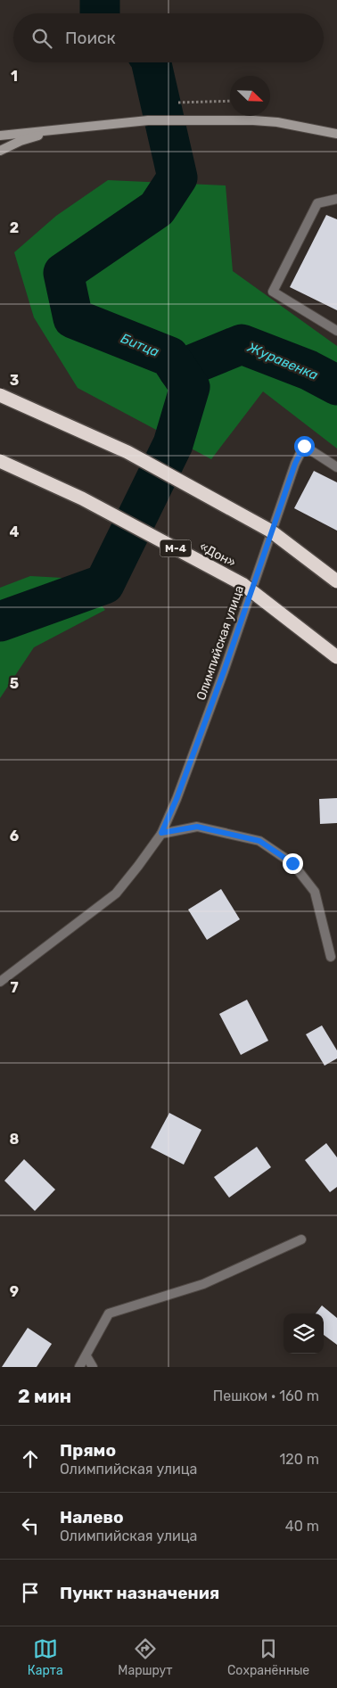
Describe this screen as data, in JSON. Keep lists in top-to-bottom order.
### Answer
{
  "streets": {
    "highway": ["М-4", "«Дон»"],
    "street": ["Олимпийская улица"]
  },
  "water": ["Битца", "Журавенка"],
  "north": "bottom right",
  "page": {
    "search": "Поиск",
    "heading": ["2 мин", "Пешком · 160 m"],
    "list": [
      ["Прямо", "Олимпийская улица", "120 m"],
      ["Налево", "Олимпийская улица", "40 m"],
      "Пункт назначения"
    ],
    "nav": ["Карта", "Маршрут", "Сохранённые"]
  },
  "grid": {
    "rows": [
      "1",
      "2",
      "3",
      "4",
      "5",
      "6",
      "7",
      "8",
      "9"
    ]
  }
}
